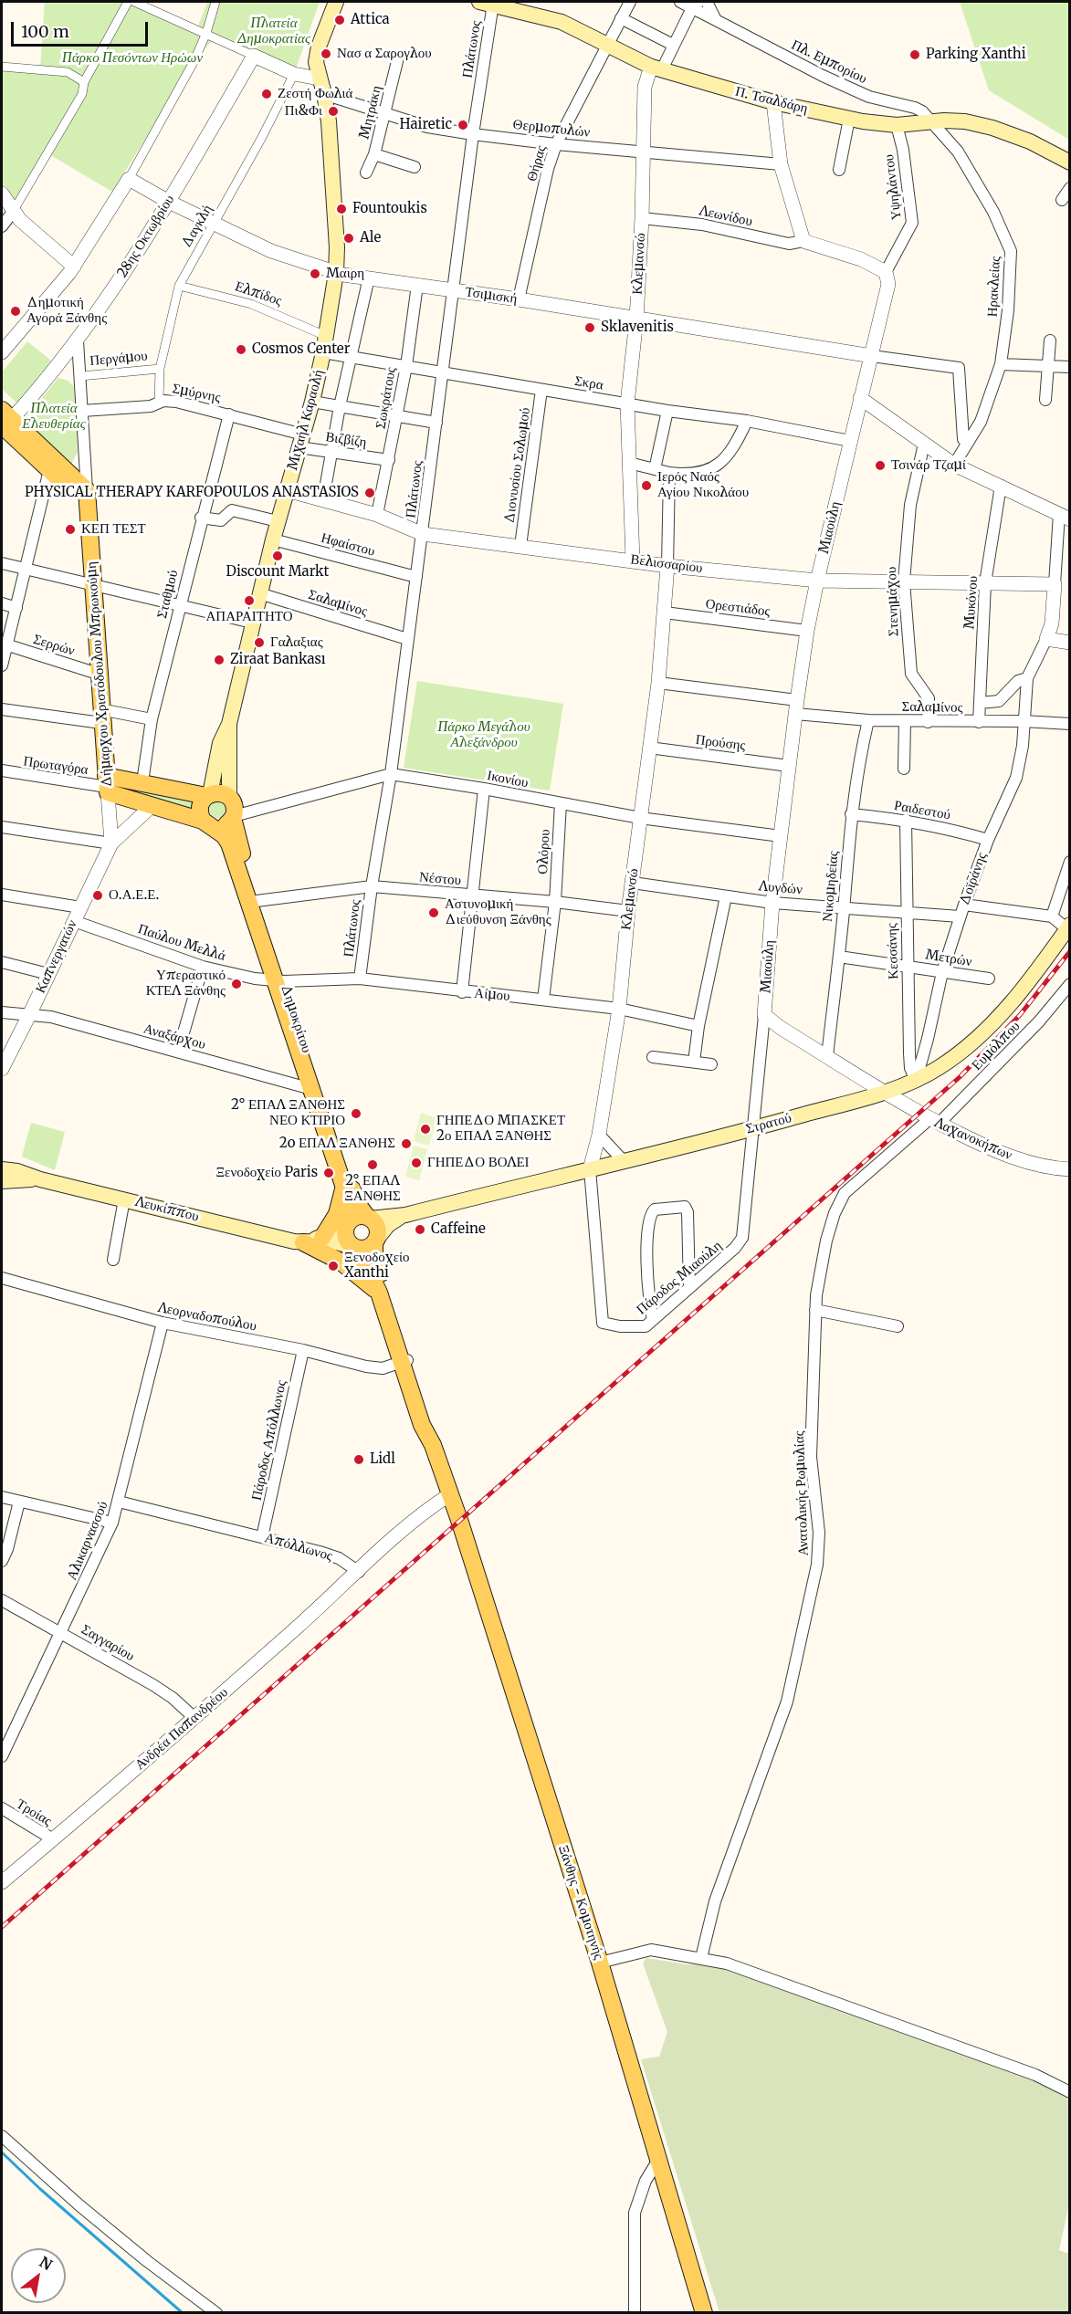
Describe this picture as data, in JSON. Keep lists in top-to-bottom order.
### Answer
{
  "streets": {
    "main road": [
      "Π. Τσαλδάρη",
      "Μιχαήλ Καραολή",
      "Δήμαρχου Χριστόδουλου Μπρωκούμη",
      "Δημοκρίτου",
      "Στρατού",
      "Λευκίππου",
      "Ξάνθης - Κομοτηνής"
    ],
    "street": [
      "Πλάτωνος",
      "Πλ. Εμπορίου",
      "Μητράκη",
      "Θερμοπυλών",
      "Θήρας",
      "Υψηλάντου",
      "Λεωνίδου",
      "Δαγκλή",
      "28ης Οκτωβρίου",
      "Κλεμανσώ",
      "Ηρακλείας",
      "Ελπίδος",
      "Τσιμισκή",
      "Περγάμου",
      "Σκρα",
      "Σμύρνης",
      "Σωκράτους",
      "Βιζβίζη",
      "Διονυσίου Σολωμού",
      "Μιαούλη",
      "Ηφαίστου",
      "Βελισσαρίου",
      "Σταθμού",
      "Στενημάχου",
      "Μυκόνου",
      "Σαλαμίνος",
      "Ορεστιάδος",
      "Σερρών",
      "Προύσης",
      "Πρωταγόρα",
      "Ικονίου",
      "Ραιδεστού",
      "Ολόρου",
      "Νέστου",
      "Δοϊράνης",
      "Νικομηδείας",
      "Λυγδών",
      "Παύλου Μελλά",
      "Κεσσάνης",
      "Καπνεργατών",
      "Μετρών",
      "Αίμου",
      "Αναξάρχου",
      "Ευμόλπου",
      "Λαχανοκήπων",
      "Πάροδος Μιαούλη",
      "Λεορναδοπούλου",
      "Πάροδος Απόλλωνος",
      "Ανατολικής Ρωμυλίας",
      "Αλικαρνασσού",
      "Απόλλωνος",
      "Σαγγαρίου",
      "Ανδρέα Παπανδρέου",
      "Τροίας"
    ]
  },
  "crossings": [
    ["Πλάτωνος", "Π. Τσαλδάρη"],
    ["Πλάτωνος", "Θερμοπυλών"],
    ["Πλάτωνος", "Τσιμισκή"],
    ["Πλάτωνος", "Σκρα"],
    ["Πλάτωνος", "Ηφαίστου"],
    ["Πλάτωνος", "Βελισσαρίου"],
    ["Πλάτωνος", "Σαλαμίνος"],
    ["Πλάτωνος", "Ικονίου"],
    ["Πλάτωνος", "Νέστου"],
    ["Πλάτωνος", "Αίμου"],
    ["Πλ. Εμπορίου", "Π. Τσαλδάρη"],
    ["Πλ. Εμπορίου", "Ηρακλείας"],
    ["Π. Τσαλδάρη", "Θήρας"],
    ["Π. Τσαλδάρη", "Υψηλάντου"],
    ["Π. Τσαλδάρη", "Κλεμανσώ"],
    ["Π. Τσαλδάρη", "Ηρακλείας"],
    ["Μητράκη", "Θερμοπυλών"],
    ["Θερμοπυλών", "Θήρας"],
    ["Θερμοπυλών", "Κλεμανσώ"],
    ["Θερμοπυλών", "Μιχαήλ Καραολή"],
    ["Θήρας", "Τσιμισκή"],
    ["Υψηλάντου", "Μιαούλη"],
    ["Λεωνίδου", "Κλεμανσώ"],
    ["Δαγκλή", "Ελπίδος"],
    ["Δαγκλή", "Τσιμισκή"],
    ["Δαγκλή", "Περγάμου"],
    ["Δαγκλή", "Σμύρνης"],
    ["28ης Οκτωβρίου", "Τσιμισκή"],
    ["28ης Οκτωβρίου", "Δήμαρχου Χριστόδουλου Μπρωκούμη"],
    ["Κλεμανσώ", "Τσιμισκή"],
    ["Κλεμανσώ", "Σκρα"],
    ["Κλεμανσώ", "Βελισσαρίου"],
    ["Κλεμανσώ", "Ορεστιάδος"],
    ["Κλεμανσώ", "Προύσης"],
    ["Κλεμανσώ", "Ικονίου"],
    ["Κλεμανσώ", "Νέστου"],
    ["Κλεμανσώ", "Λυγδών"],
    ["Κλεμανσώ", "Αίμου"],
    ["Κλεμανσώ", "Στρατού"],
    ["Κλεμανσώ", "Πάροδος Μιαούλη"],
    ["Ελπίδος", "Μιχαήλ Καραολή"],
    ["Τσιμισκή", "Σωκράτους"],
    ["Τσιμισκή", "Μιχαήλ Καραολή"],
    ["Τσιμισκή", "Μιαούλη"],
    ["Περγάμου", "Δήμαρχου Χριστόδουλου Μπρωκούμη"],
    ["Σκρα", "Σωκράτους"],
    ["Σκρα", "Μιχαήλ Καραολή"],
    ["Σκρα", "Διονυσίου Σολωμού"],
    ["Σκρα", "Μιαούλη"],
    ["Σμύρνης", "Μιχαήλ Καραολή"],
    ["Σμύρνης", "Βιζβίζη"],
    ["Σμύρνης", "Σταθμού"],
    ["Σμύρνης", "Δήμαρχου Χριστόδουλου Μπρωκούμη"],
    ["Σωκράτους", "Βιζβίζη"],
    ["Σωκράτους", "Βελισσαρίου"],
    ["Μιχαήλ Καραολή", "Βιζβίζη"],
    ["Μιχαήλ Καραολή", "Ηφαίστου"],
    ["Μιχαήλ Καραολή", "Βελισσαρίου"],
    ["Μιχαήλ Καραολή", "Σαλαμίνος"],
    ["Μιχαήλ Καραολή", "Ικονίου"],
    ["Μιχαήλ Καραολή", "Δημοκρίτου"],
    ["Διονυσίου Σολωμού", "Βελισσαρίου"],
    ["Μιαούλη", "Βελισσαρίου"],
    ["Μιαούλη", "Σαλαμίνος"],
    ["Μιαούλη", "Ορεστιάδος"],
    ["Μιαούλη", "Προύσης"],
    ["Μιαούλη", "Ικονίου"],
    ["Μιαούλη", "Λυγδών"],
    ["Μιαούλη", "Πάροδος Μιαούλη"],
    ["Βελισσαρίου", "Στενημάχου"],
    ["Βελισσαρίου", "Μυκόνου"],
    ["Βελισσαρίου", "Δοϊράνης"],
    ["Στενημάχου", "Σαλαμίνος"],
    ["Μυκόνου", "Σαλαμίνος"],
    ["Μυκόνου", "Δοϊράνης"],
    ["Σαλαμίνος", "Δοϊράνης"],
    ["Σαλαμίνος", "Νικομηδείας"],
    ["Σερρών", "Δήμαρχου Χριστόδουλου Μπρωκούμη"],
    ["Δήμαρχου Χριστόδουλου Μπρωκούμη", "Πρωταγόρα"],
    ["Δήμαρχου Χριστόδουλου Μπρωκούμη", "Καπνεργατών"],
    ["Ικονίου", "Ολόρου"],
    ["Ικονίου", "Δημοκρίτου"],
    ["Ραιδεστού", "Δοϊράνης"],
    ["Ραιδεστού", "Νικομηδείας"],
    ["Ραιδεστού", "Κεσσάνης"],
    ["Ολόρου", "Νέστου"],
    ["Ολόρου", "Αίμου"],
    ["Νέστου", "Δημοκρίτου"],
    ["Δοϊράνης", "Λυγδών"],
    ["Δοϊράνης", "Κεσσάνης"],
    ["Δοϊράνης", "Μετρών"],
    ["Δοϊράνης", "Στρατού"],
    ["Νικομηδείας", "Λυγδών"],
    ["Νικομηδείας", "Μετρών"],
    ["Λυγδών", "Κεσσάνης"],
    ["Παύλου Μελλά", "Καπνεργατών"],
    ["Παύλου Μελλά", "Αίμου"],
    ["Παύλου Μελλά", "Δημοκρίτου"],
    ["Κεσσάνης", "Μετρών"],
    ["Κεσσάνης", "Στρατού"],
    ["Καπνεργατών", "Αναξάρχου"],
    ["Αίμου", "Δημοκρίτου"],
    ["Δημοκρίτου", "Αναξάρχου"],
    ["Δημοκρίτου", "Στρατού"],
    ["Δημοκρίτου", "Λευκίππου"],
    ["Ευμόλπου", "Λαχανοκήπων"],
    ["Ευμόλπου", "Ανατολικής Ρωμυλίας"],
    ["Στρατού", "Λαχανοκήπων"],
    ["Στρατού", "Λευκίππου"],
    ["Στρατού", "Πάροδος Μιαούλη"],
    ["Λαχανοκήπων", "Ανατολικής Ρωμυλίας"],
    ["Λεορναδοπούλου", "Πάροδος Απόλλωνος"],
    ["Λεορναδοπούλου", "Αλικαρνασσού"],
    ["Πάροδος Απόλλωνος", "Απόλλωνος"],
    ["Αλικαρνασσού", "Απόλλωνος"],
    ["Αλικαρνασσού", "Σαγγαρίου"],
    ["Απόλλωνος", "Ανδρέα Παπανδρέου"],
    ["Σαγγαρίου", "Ανδρέα Παπανδρέου"],
    ["Ανδρέα Παπανδρέου", "Τροίας"]
  ],
  "parks": [
    "Πλατεία Δημοκρατίας",
    "Πάρκο Πεσόντων Ηρώων",
    "Πλατεία Ελευθερίας",
    "Πάρκο Μεγάλου Αλεξάνδρου"
  ],
  "places": [
    "Attica",
    "Νασ α Σαρογλου",
    "Parking Xanthi",
    "Ζεστή Φωλιά",
    "Πι&Φι",
    "Hairetic",
    "Fountoukis",
    "Ale",
    "Μαιρη",
    "Δημοτική Αγορά Ξάνθης",
    "Sklavenitis",
    "Cosmos Center",
    "Τσινάρ Τζαμί",
    "Ιερός Ναός Αγίου Νικολάου",
    "PHYSICAL THERAPY KARFOPOULOS ANASTASIOS",
    "ΚΕΠ ΤΕΣΤ",
    "Discount Markt",
    "ΑΠΑΡΑΙΤΗΤΟ",
    "Γαλαξιας",
    "Ziraat Bankası",
    "Ο.Α.Ε.Ε.",
    "Αστυνομική Διεύθυνση Ξάνθης",
    "Υπεραστικό ΚΤΕΛ Ξάνθης",
    "2° ΕΠΑΛ ΞΑΝΘΗΣ ΝΕΟ ΚΤΙΡΙΟ",
    "ΓΗΠΕΔΟ ΜΠΑΣΚΕΤ 2ο ΕΠΑΛ ΞΑΝΘΗΣ",
    "2o ΕΠΑΛ ΞΑΝΘΗΣ",
    "ΓΗΠΕΔΟ ΒΟΛΕΙ",
    "2° ΕΠΑΛ ΞΑΝΘΗΣ",
    "Ξενοδοχείο Paris",
    "Caffeine",
    "Ξενοδοχείο Xanthi",
    "Lidl"
  ],
  "scale_bar": "100 m",
  "north": "top right"
}
